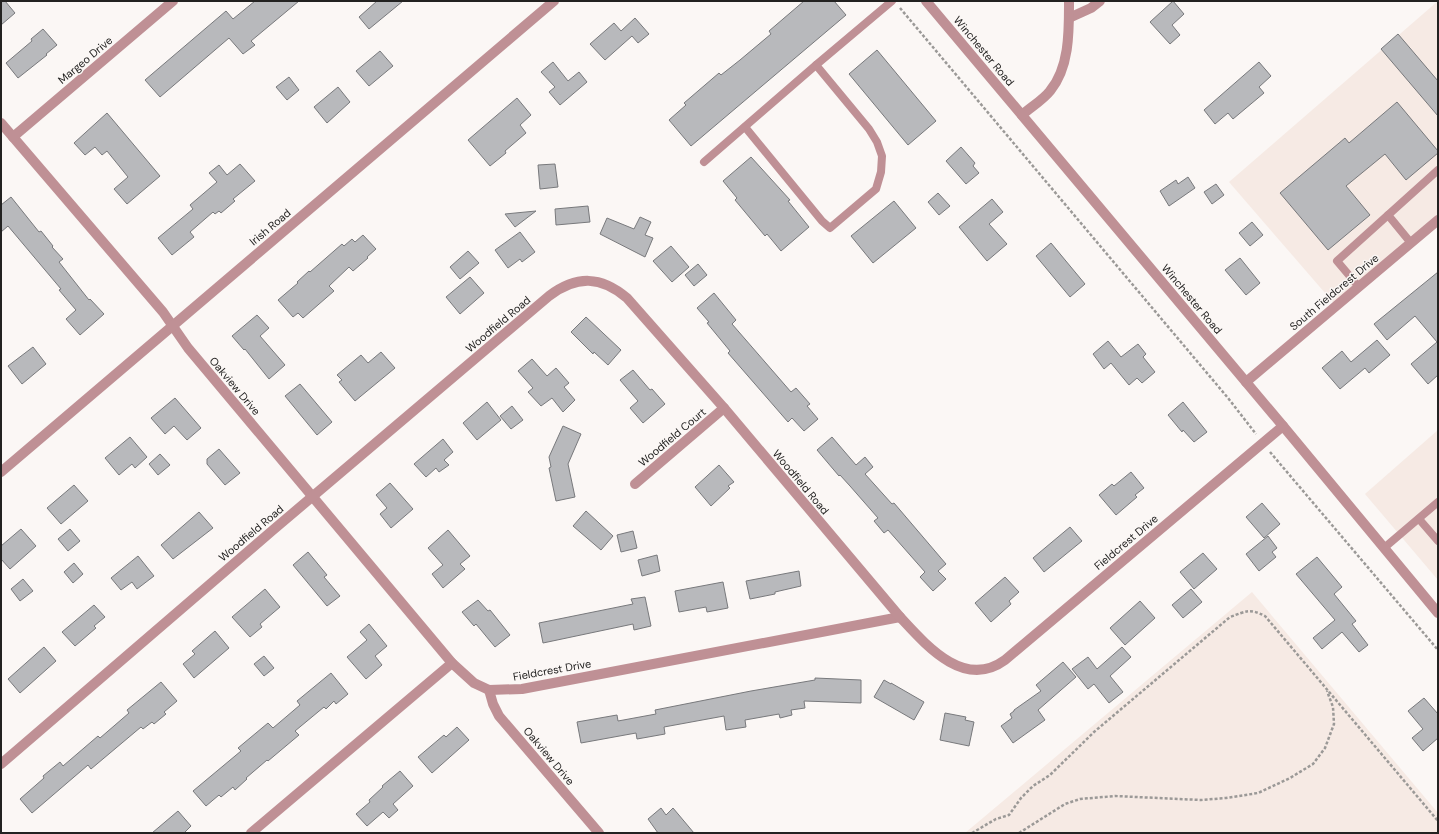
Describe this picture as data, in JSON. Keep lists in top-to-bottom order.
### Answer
{
  "streets": {
    "street": [
      "Winchester Road",
      "Margeo Drive",
      "Irish Road",
      "South Fieldcrest Drive",
      "Woodfield Road",
      "Oakview Drive",
      "Woodfield Court",
      "Fieldcrest Drive"
    ]
  },
  "crossings": [
    ["Winchester Road", "South Fieldcrest Drive"],
    ["Winchester Road", "Fieldcrest Drive"],
    ["Margeo Drive", "Oakview Drive"],
    ["Irish Road", "Oakview Drive"],
    ["Woodfield Road", "Oakview Drive"],
    ["Woodfield Road", "Woodfield Court"],
    ["Woodfield Road", "Fieldcrest Drive"],
    ["Oakview Drive", "Fieldcrest Drive"]
  ]
}
